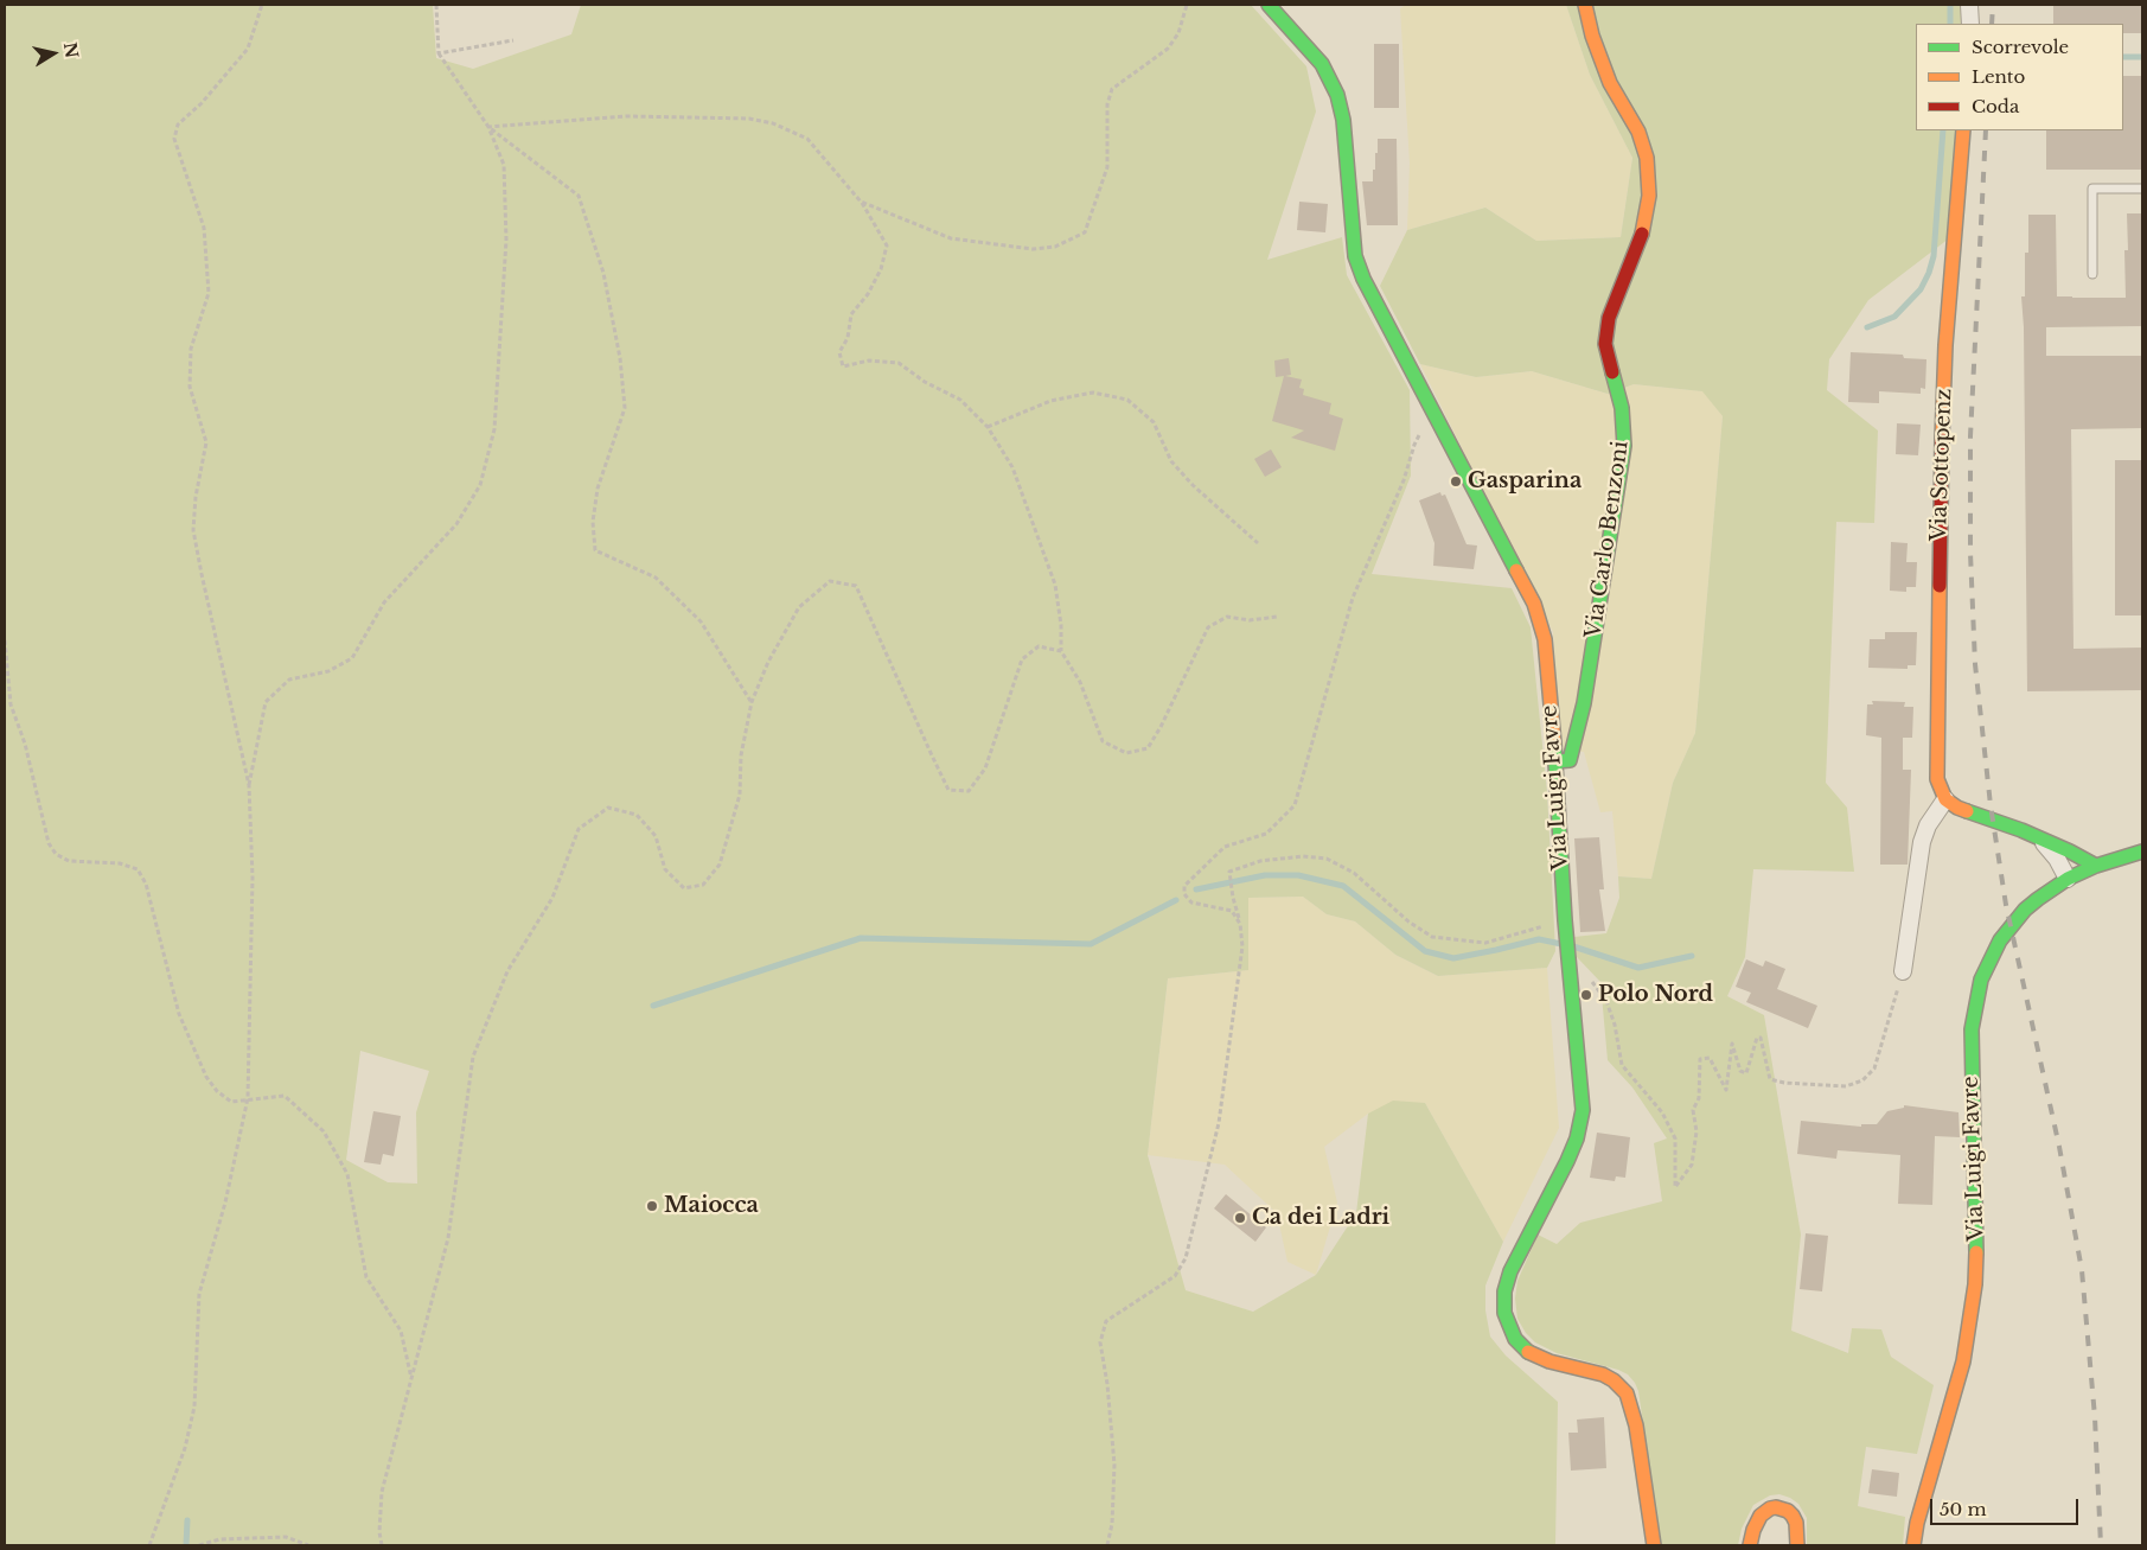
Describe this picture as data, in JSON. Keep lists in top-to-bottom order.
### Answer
{
  "streets": {
    "street": ["Via Sottopenz", "Via Carlo Benzoni", "Via Luigi Favre"]
  },
  "crossings": [
    ["Via Carlo Benzoni", "Via Luigi Favre"]
  ],
  "places": [
    "Gasparina",
    "Polo Nord",
    "Maiocca",
    "Ca dei Ladri"
  ],
  "legend": ["Scorrevole", "Lento", "Coda"],
  "scale_bar": "50 m",
  "north": "right"
}
